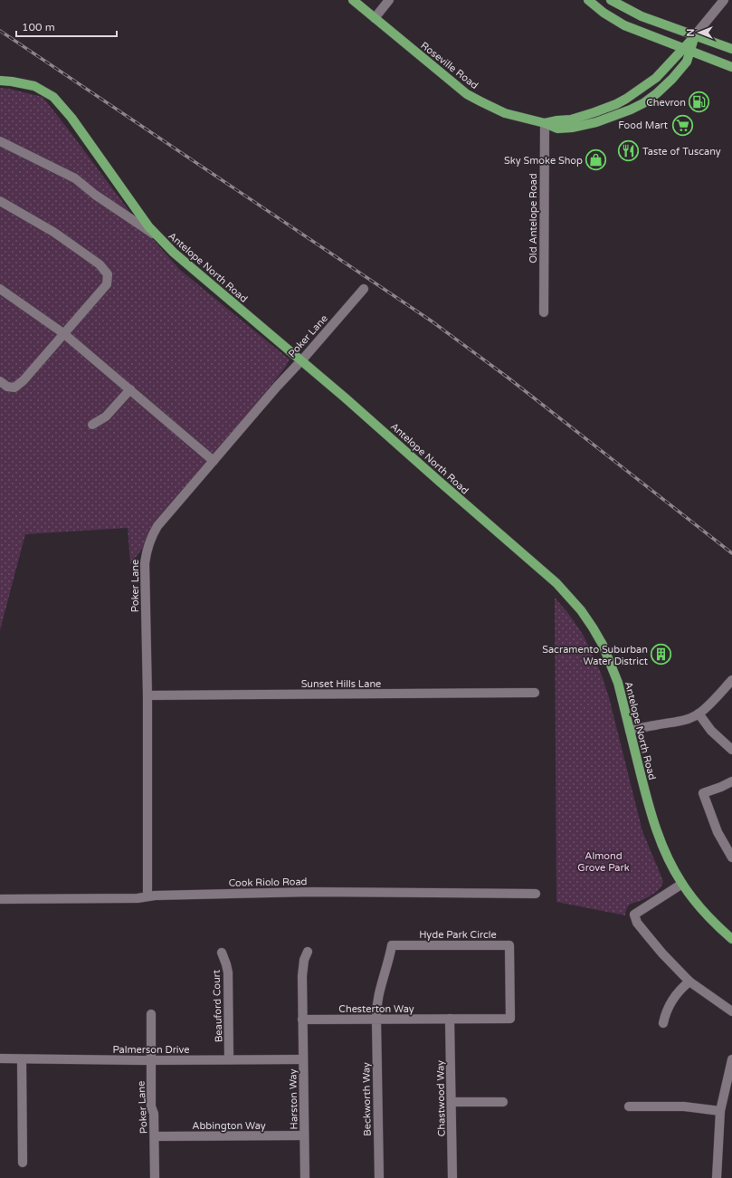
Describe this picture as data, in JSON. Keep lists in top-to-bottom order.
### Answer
{
  "streets": {
    "main road": ["Roseville Road", "Antelope North Road"],
    "street": [
      "Old Antelope Road",
      "Poker Lane",
      "Sunset Hills Lane",
      "Cook Riolo Road",
      "Hyde Park Circle",
      "Beauford Court",
      "Chesterton Way",
      "Palmerson Drive",
      "Chastwood Way",
      "Harston Way",
      "Beckworth Way",
      "Abbington Way"
    ]
  },
  "crossings": [
    ["Roseville Road", "Old Antelope Road"],
    ["Antelope North Road", "Poker Lane"],
    ["Poker Lane", "Sunset Hills Lane"],
    ["Poker Lane", "Cook Riolo Road"],
    ["Poker Lane", "Palmerson Drive"],
    ["Poker Lane", "Abbington Way"],
    ["Hyde Park Circle", "Chesterton Way"],
    ["Hyde Park Circle", "Chastwood Way"],
    ["Hyde Park Circle", "Beckworth Way"],
    ["Beauford Court", "Palmerson Drive"],
    ["Chesterton Way", "Chastwood Way"],
    ["Chesterton Way", "Harston Way"],
    ["Chesterton Way", "Beckworth Way"],
    ["Palmerson Drive", "Harston Way"],
    ["Harston Way", "Abbington Way"]
  ],
  "parks": ["Almond Grove Park"],
  "places": {
    "fuel station": ["Chevron"],
    "supermarket": ["Food Mart"],
    "restaurant": ["Taste of Tuscany"],
    "shop": ["Sky Smoke Shop"],
    "building": ["Sacramento Suburban Water District"]
  },
  "scale_bar": "100 m",
  "north": "left"
}
